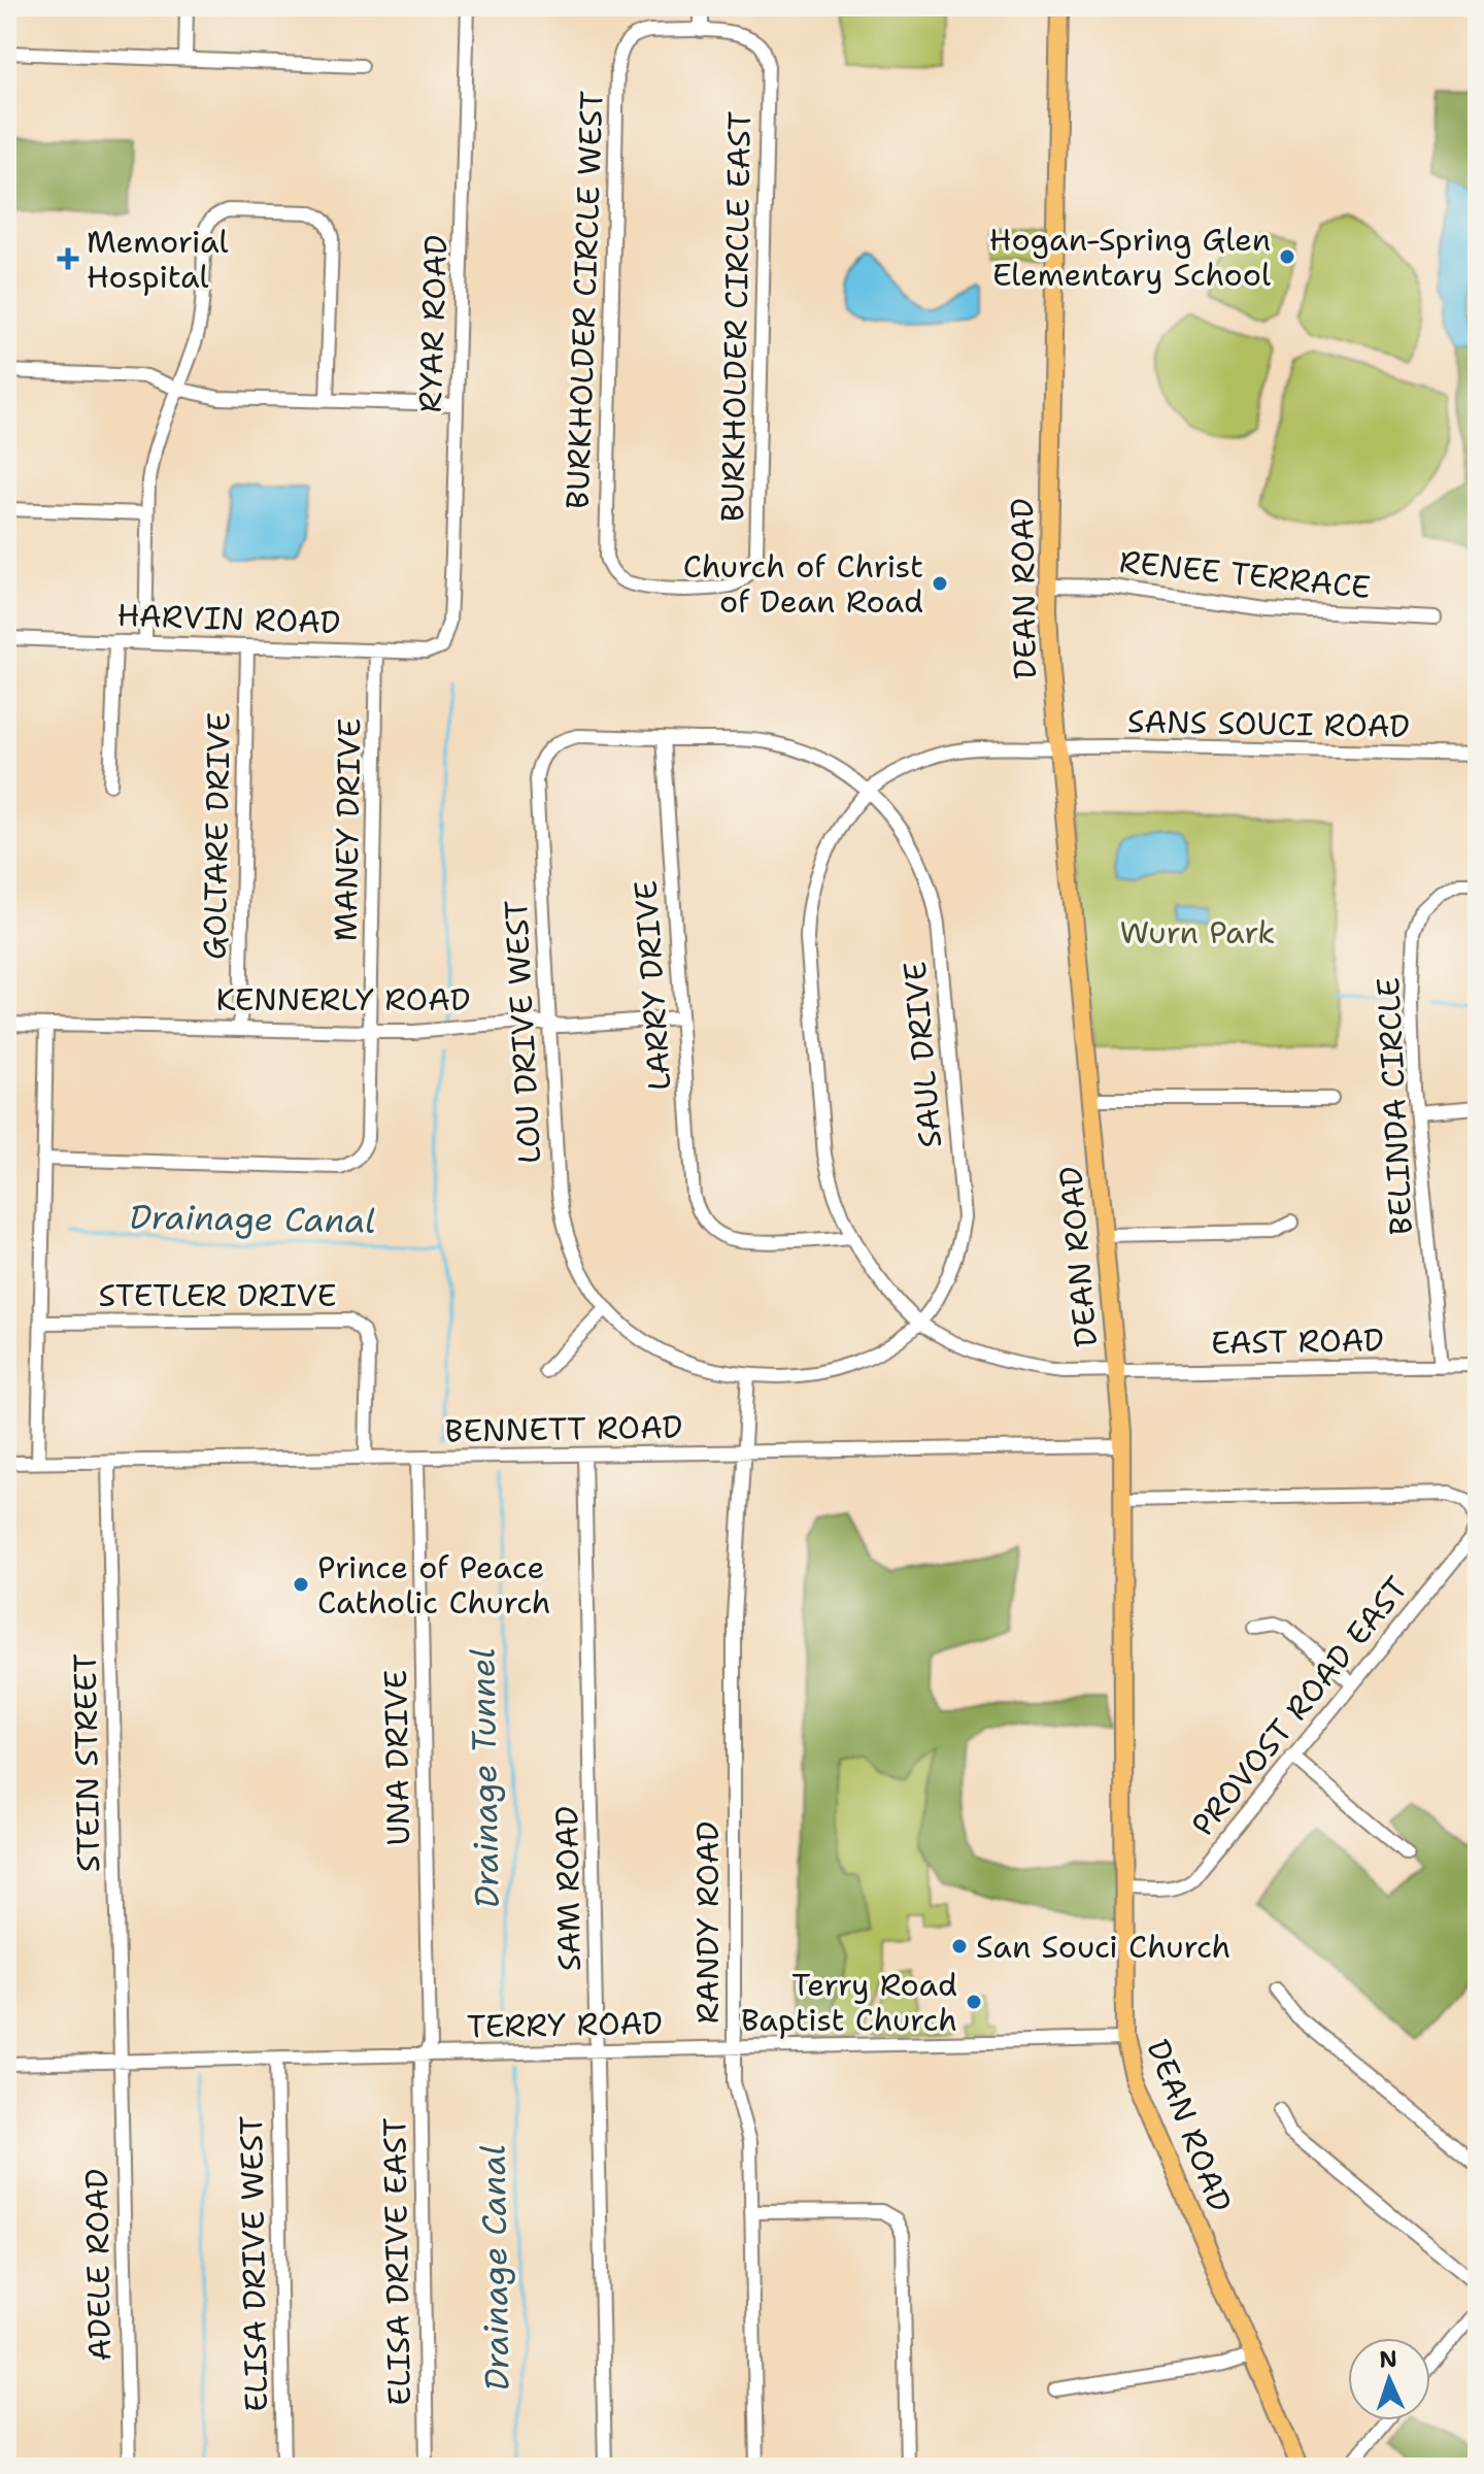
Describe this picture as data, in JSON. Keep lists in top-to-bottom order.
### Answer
{
  "streets": {
    "main road": ["DEAN ROAD"],
    "street": [
      "BURKHOLDER CIRCLE WEST",
      "BURKHOLDER CIRCLE EAST",
      "RYAR ROAD",
      "RENEE TERRACE",
      "HARVIN ROAD",
      "SANS SOUCI ROAD",
      "MANEY DRIVE",
      "GOLTARE DRIVE",
      "LARRY DRIVE",
      "KENNERLY ROAD",
      "LOU DRIVE WEST",
      "SAUL DRIVE",
      "BELINDA CIRCLE",
      "STETLER DRIVE",
      "EAST ROAD",
      "BENNETT ROAD",
      "PROVOST ROAD EAST",
      "UNA DRIVE",
      "STEIN STREET",
      "SAM ROAD",
      "RANDY ROAD",
      "TERRY ROAD",
      "ELISA DRIVE EAST",
      "ELISA DRIVE WEST",
      "ADELE ROAD"
    ]
  },
  "crossings": [
    ["BURKHOLDER CIRCLE WEST", "BURKHOLDER CIRCLE EAST"],
    ["RYAR ROAD", "HARVIN ROAD"],
    ["RENEE TERRACE", "DEAN ROAD"],
    ["DEAN ROAD", "SANS SOUCI ROAD"],
    ["DEAN ROAD", "EAST ROAD"],
    ["DEAN ROAD", "BENNETT ROAD"],
    ["DEAN ROAD", "PROVOST ROAD EAST"],
    ["DEAN ROAD", "TERRY ROAD"],
    ["HARVIN ROAD", "MANEY DRIVE"],
    ["HARVIN ROAD", "GOLTARE DRIVE"],
    ["SANS SOUCI ROAD", "SAUL DRIVE"],
    ["MANEY DRIVE", "KENNERLY ROAD"],
    ["GOLTARE DRIVE", "KENNERLY ROAD"],
    ["LARRY DRIVE", "KENNERLY ROAD"],
    ["LARRY DRIVE", "SAUL DRIVE"],
    ["KENNERLY ROAD", "LOU DRIVE WEST"],
    ["LOU DRIVE WEST", "SAUL DRIVE"],
    ["LOU DRIVE WEST", "EAST ROAD"],
    ["LOU DRIVE WEST", "RANDY ROAD"],
    ["SAUL DRIVE", "EAST ROAD"],
    ["BELINDA CIRCLE", "EAST ROAD"],
    ["STETLER DRIVE", "BENNETT ROAD"],
    ["BENNETT ROAD", "UNA DRIVE"],
    ["BENNETT ROAD", "STEIN STREET"],
    ["BENNETT ROAD", "SAM ROAD"],
    ["BENNETT ROAD", "RANDY ROAD"],
    ["UNA DRIVE", "TERRY ROAD"],
    ["UNA DRIVE", "ELISA DRIVE EAST"],
    ["STEIN STREET", "TERRY ROAD"],
    ["STEIN STREET", "ADELE ROAD"],
    ["SAM ROAD", "TERRY ROAD"],
    ["RANDY ROAD", "TERRY ROAD"],
    ["TERRY ROAD", "ELISA DRIVE EAST"],
    ["TERRY ROAD", "ELISA DRIVE WEST"],
    ["TERRY ROAD", "ADELE ROAD"]
  ],
  "water": ["Drainage Canal", "Drainage Tunnel"],
  "parks": ["Wurn Park"],
  "places": {
    "other": [
      "Hogan-Spring Glen Elementary School",
      "Church of Christ of Dean Road",
      "Prince of Peace Catholic Church",
      "San Souci Church",
      "Terry Road Baptist Church"
    ],
    "health": ["Memorial Hospital"]
  },
  "north": "top"
}
